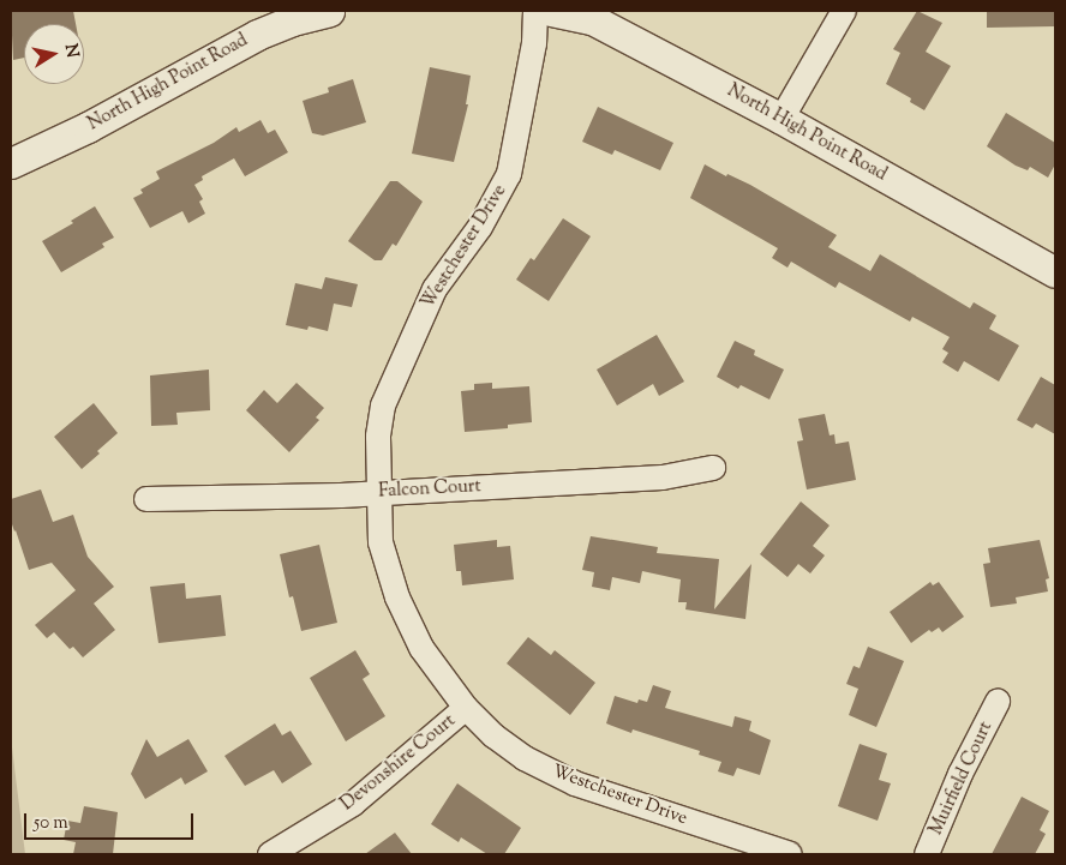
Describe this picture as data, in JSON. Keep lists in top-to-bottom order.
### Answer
{
  "streets": {
    "street": [
      "North High Point Road",
      "Westchester Drive",
      "Falcon Court",
      "Devonshire Court",
      "Muirfield Court"
    ]
  },
  "crossings": [
    ["Westchester Drive", "Falcon Court"],
    ["Westchester Drive", "Devonshire Court"]
  ],
  "scale_bar": "50 m",
  "north": "right"
}
